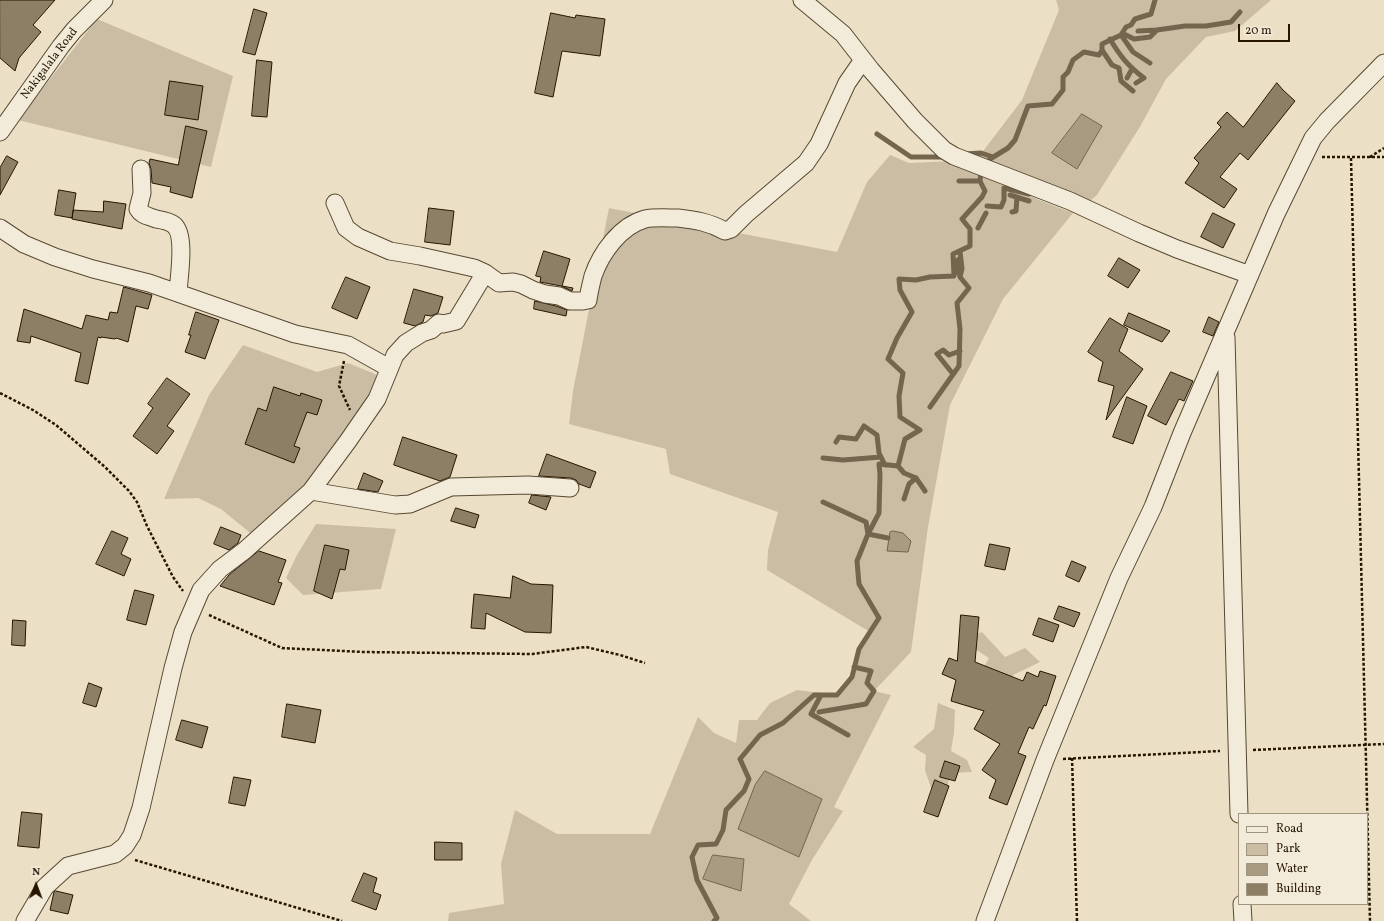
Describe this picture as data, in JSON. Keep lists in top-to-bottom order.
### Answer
{
  "streets": {
    "street": ["Nakigalala Road"]
  },
  "legend": [
    "Road",
    "Park",
    "Water",
    "Building"
  ],
  "scale_bar": "20 m",
  "north": "top"
}
